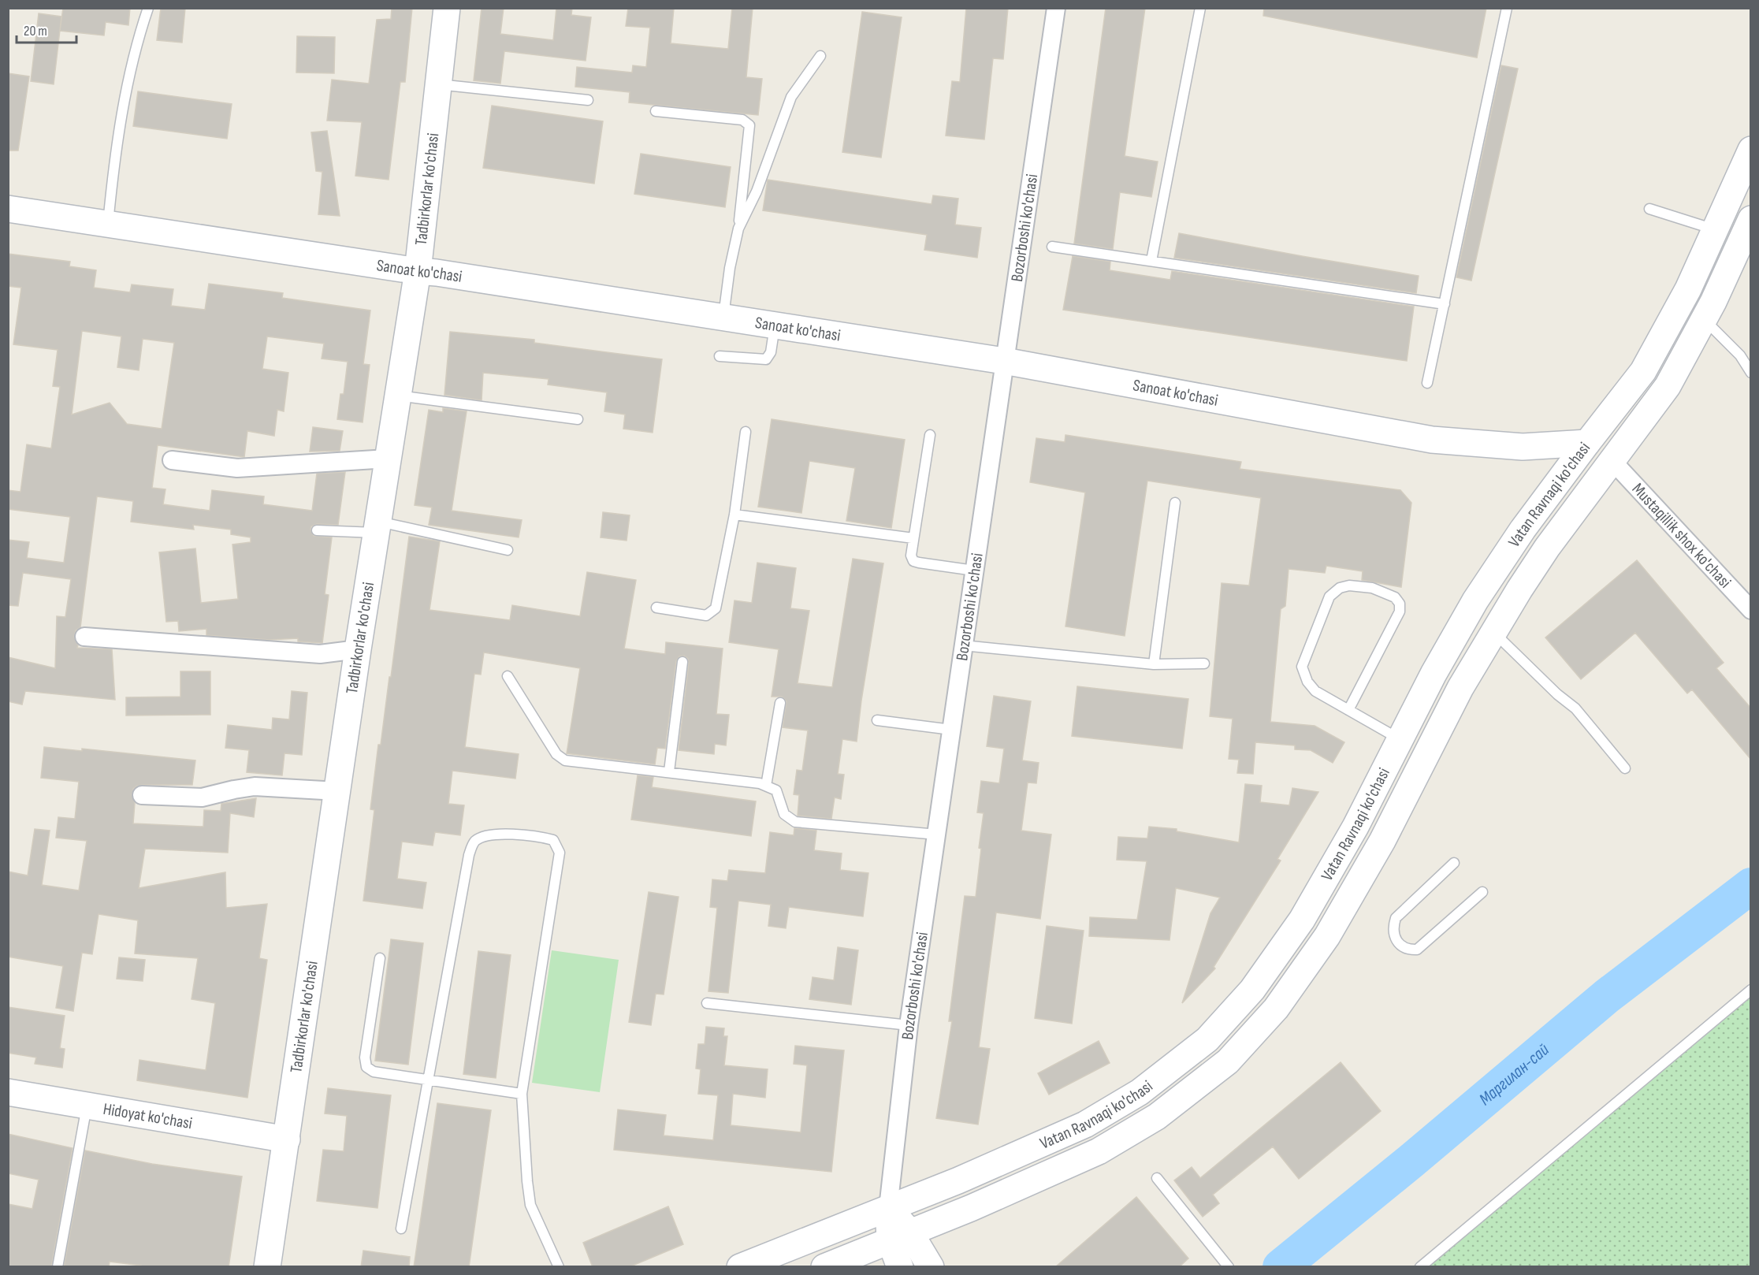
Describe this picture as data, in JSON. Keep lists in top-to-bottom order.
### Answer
{
  "streets": {
    "main road": [
      "Tadbirkorlar ko'chasi",
      "Sanoat ko'chasi",
      "Vatan Ravnaqi ko'chasi",
      "Hidoyat ko'chasi"
    ],
    "street": ["Bozorboshi ko'chasi", "Mustaqillik shox ko'chasi"]
  },
  "crossings": [
    ["Tadbirkorlar ko'chasi", "Sanoat ko'chasi"],
    ["Tadbirkorlar ko'chasi", "Hidoyat ko'chasi"],
    ["Bozorboshi ko'chasi", "Sanoat ko'chasi"],
    ["Bozorboshi ko'chasi", "Vatan Ravnaqi ko'chasi"],
    ["Sanoat ko'chasi", "Vatan Ravnaqi ko'chasi"],
    ["Vatan Ravnaqi ko'chasi", "Mustaqillik shox ko'chasi"]
  ],
  "water": ["Маргилан-сай"],
  "scale_bar": "20 m"
}
